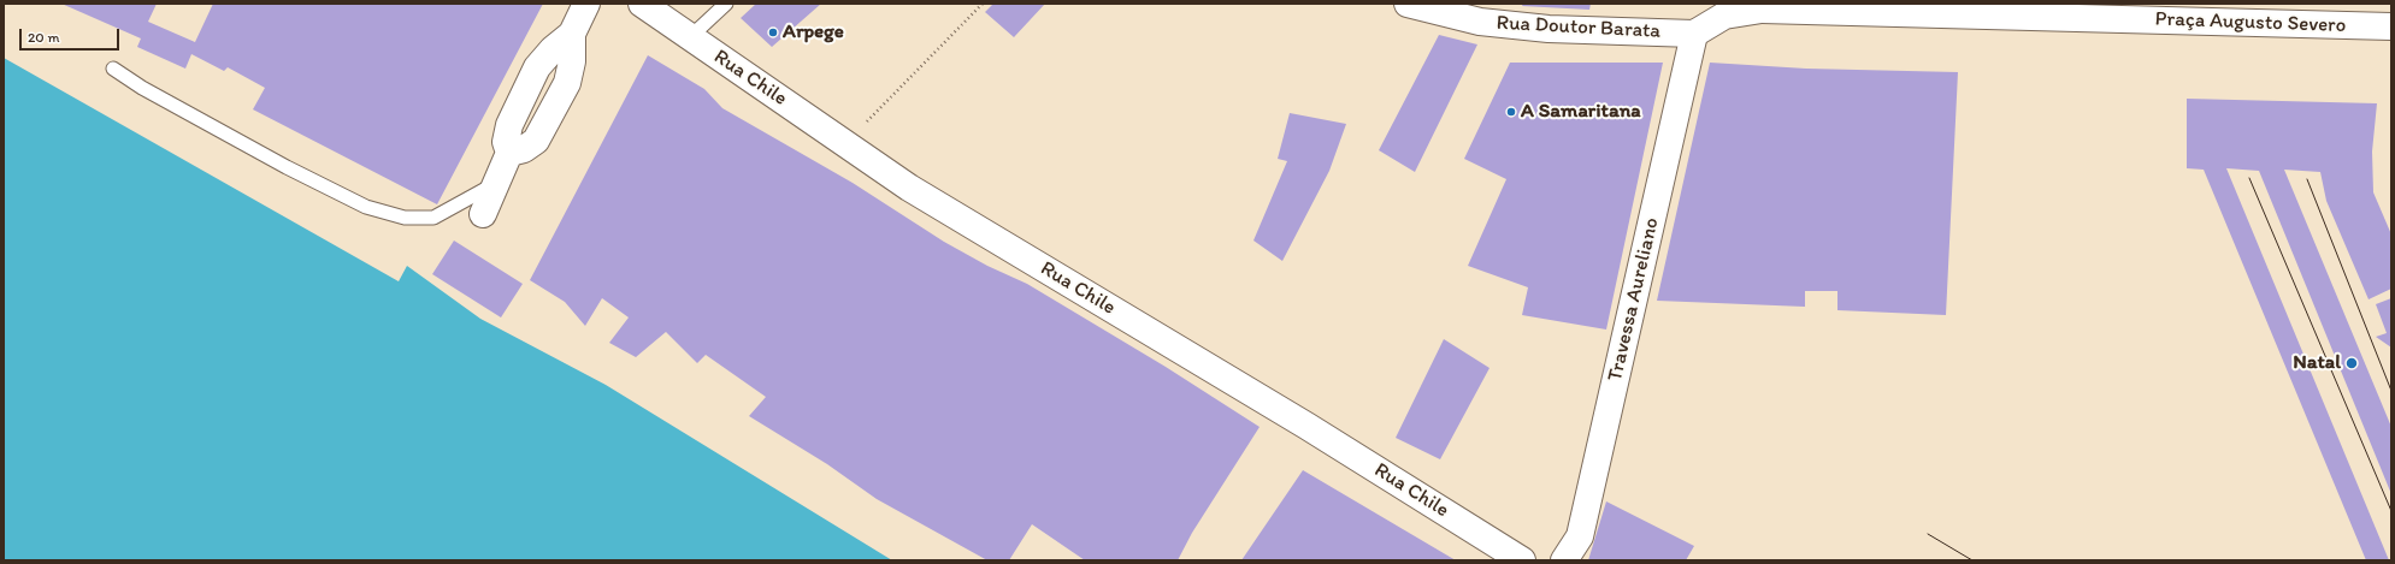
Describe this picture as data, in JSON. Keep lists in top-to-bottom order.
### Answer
{
  "streets": {
    "street": [
      "Praça Augusto Severo",
      "Rua Doutor Barata",
      "Rua Chile",
      "Travessa Aureliano"
    ]
  },
  "crossings": [
    ["Praça Augusto Severo", "Rua Doutor Barata"],
    ["Praça Augusto Severo", "Travessa Aureliano"],
    ["Rua Doutor Barata", "Travessa Aureliano"]
  ],
  "places": ["Arpege", "A Samaritana", "Natal"],
  "scale_bar": "20 m"
}
